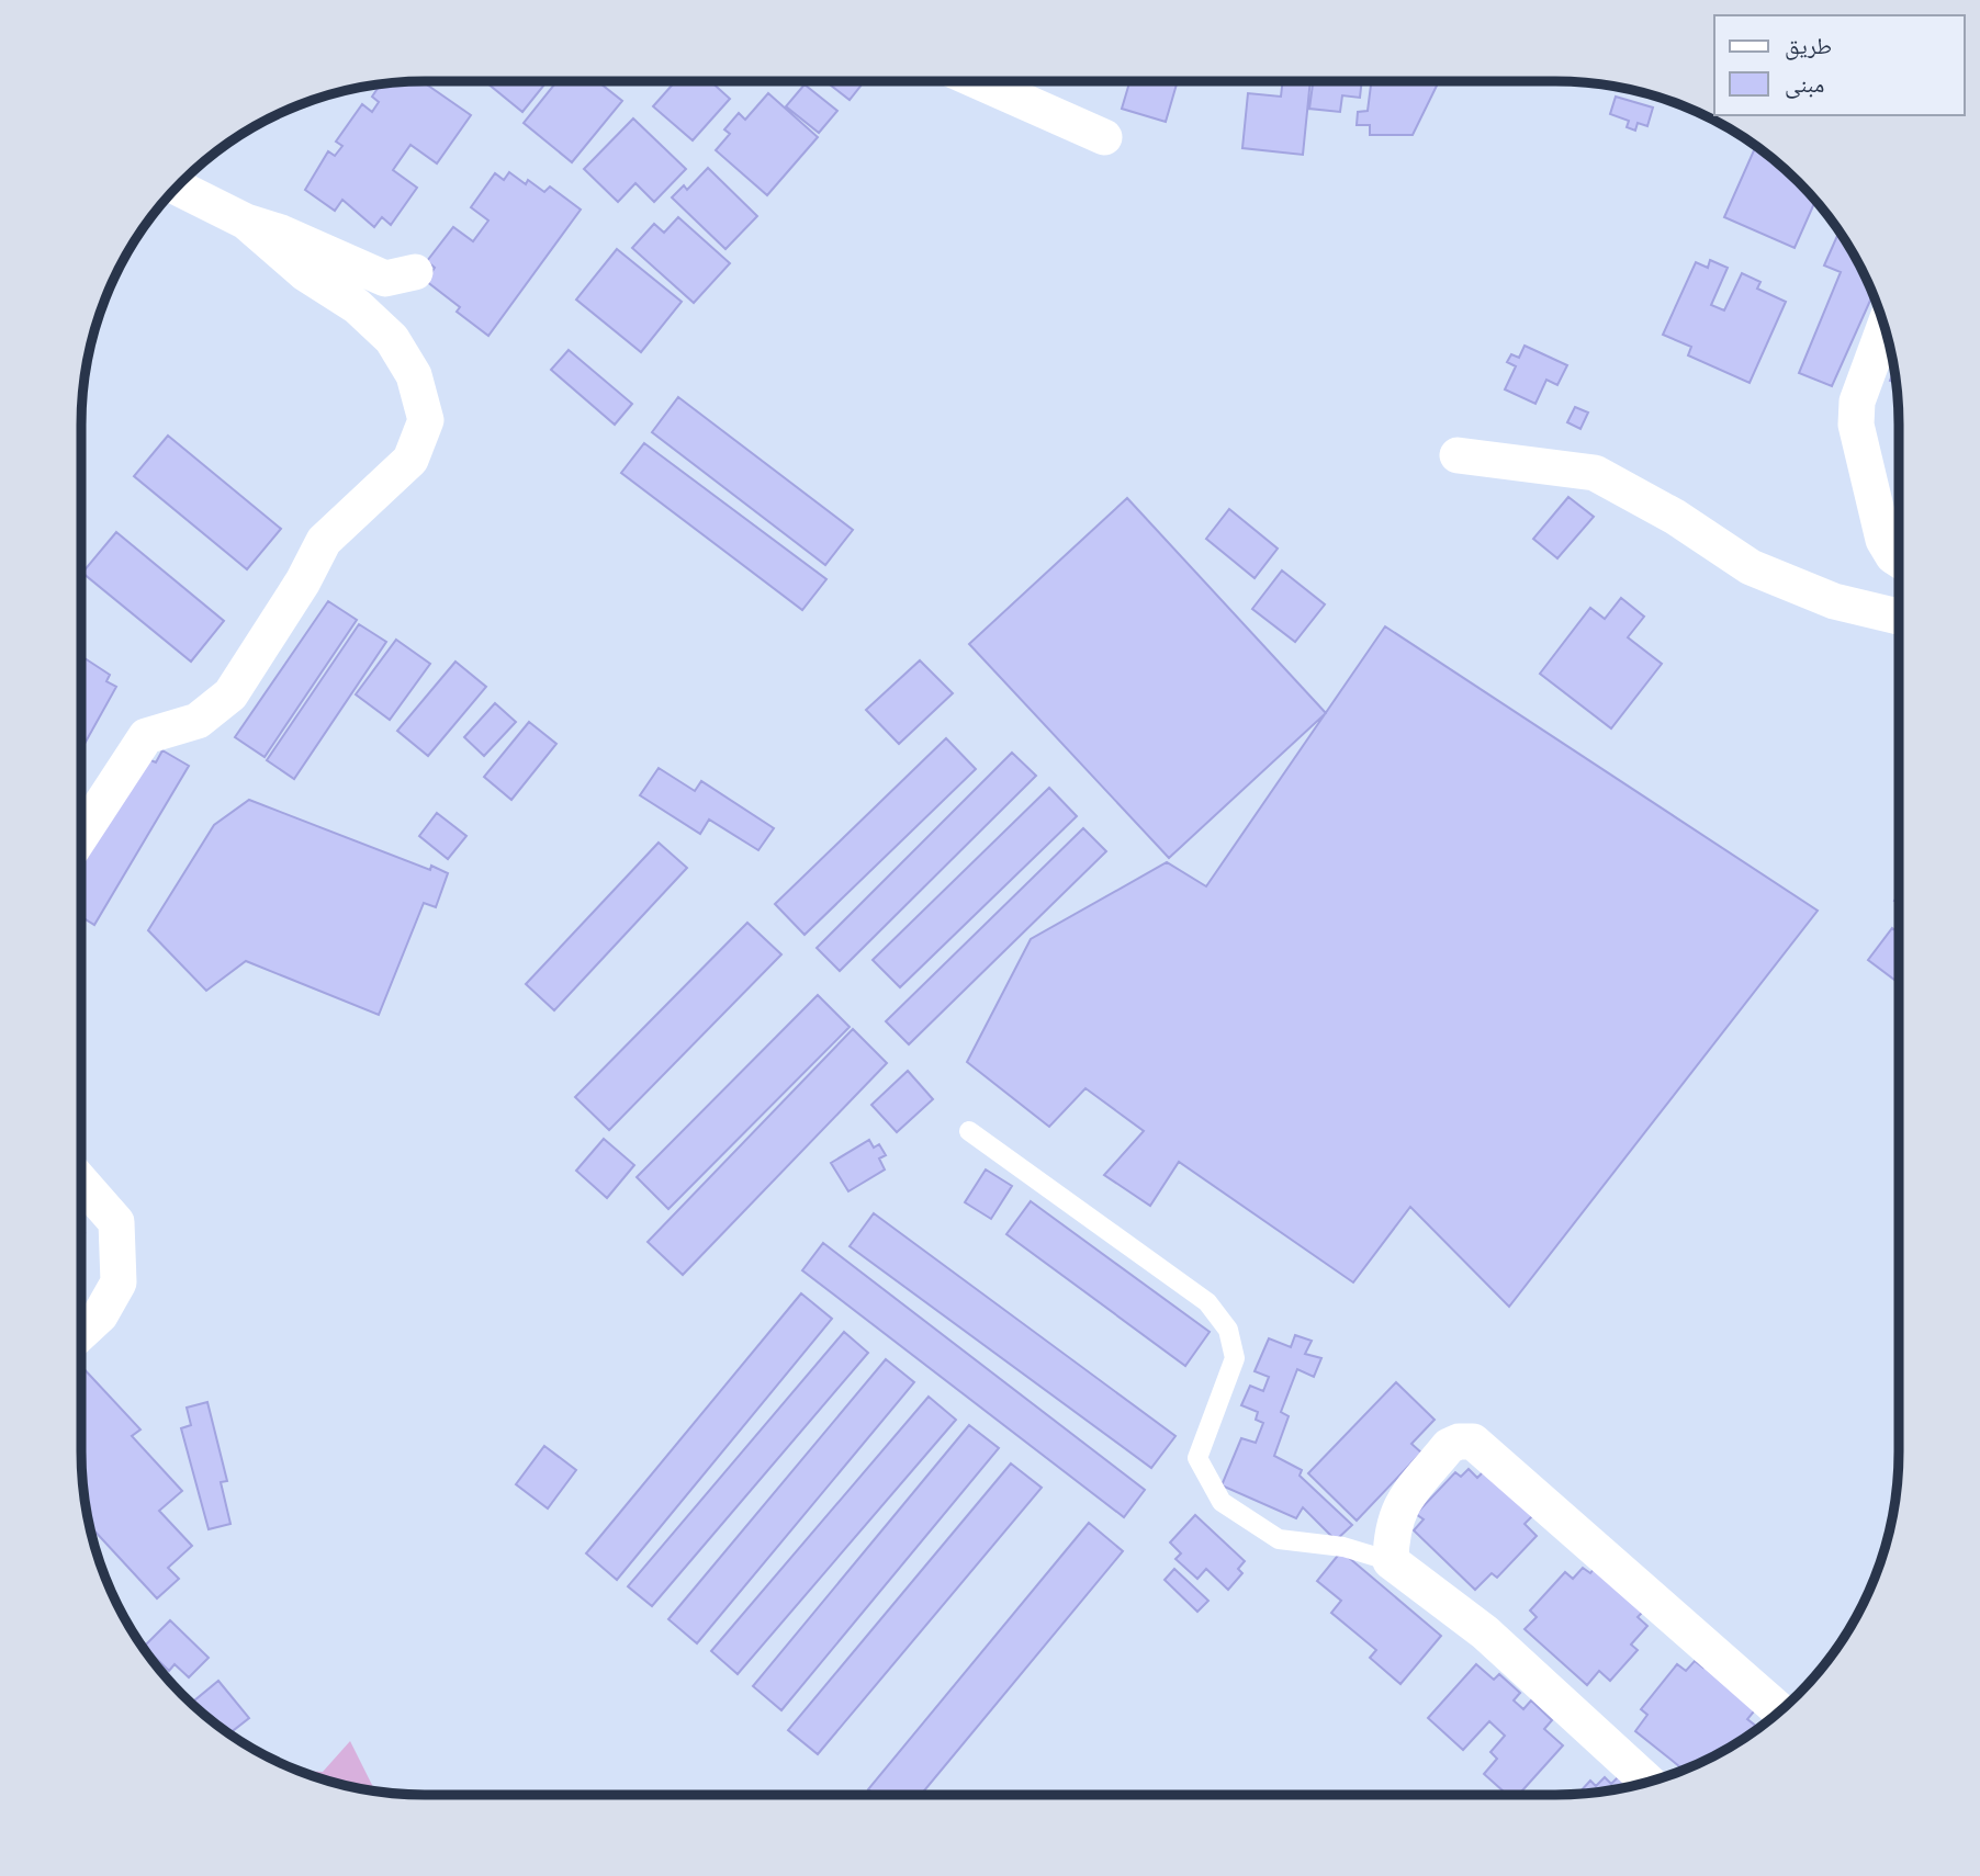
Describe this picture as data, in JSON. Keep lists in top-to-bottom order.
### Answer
{
  "legend": ["طريق", "مبنى"]
}
